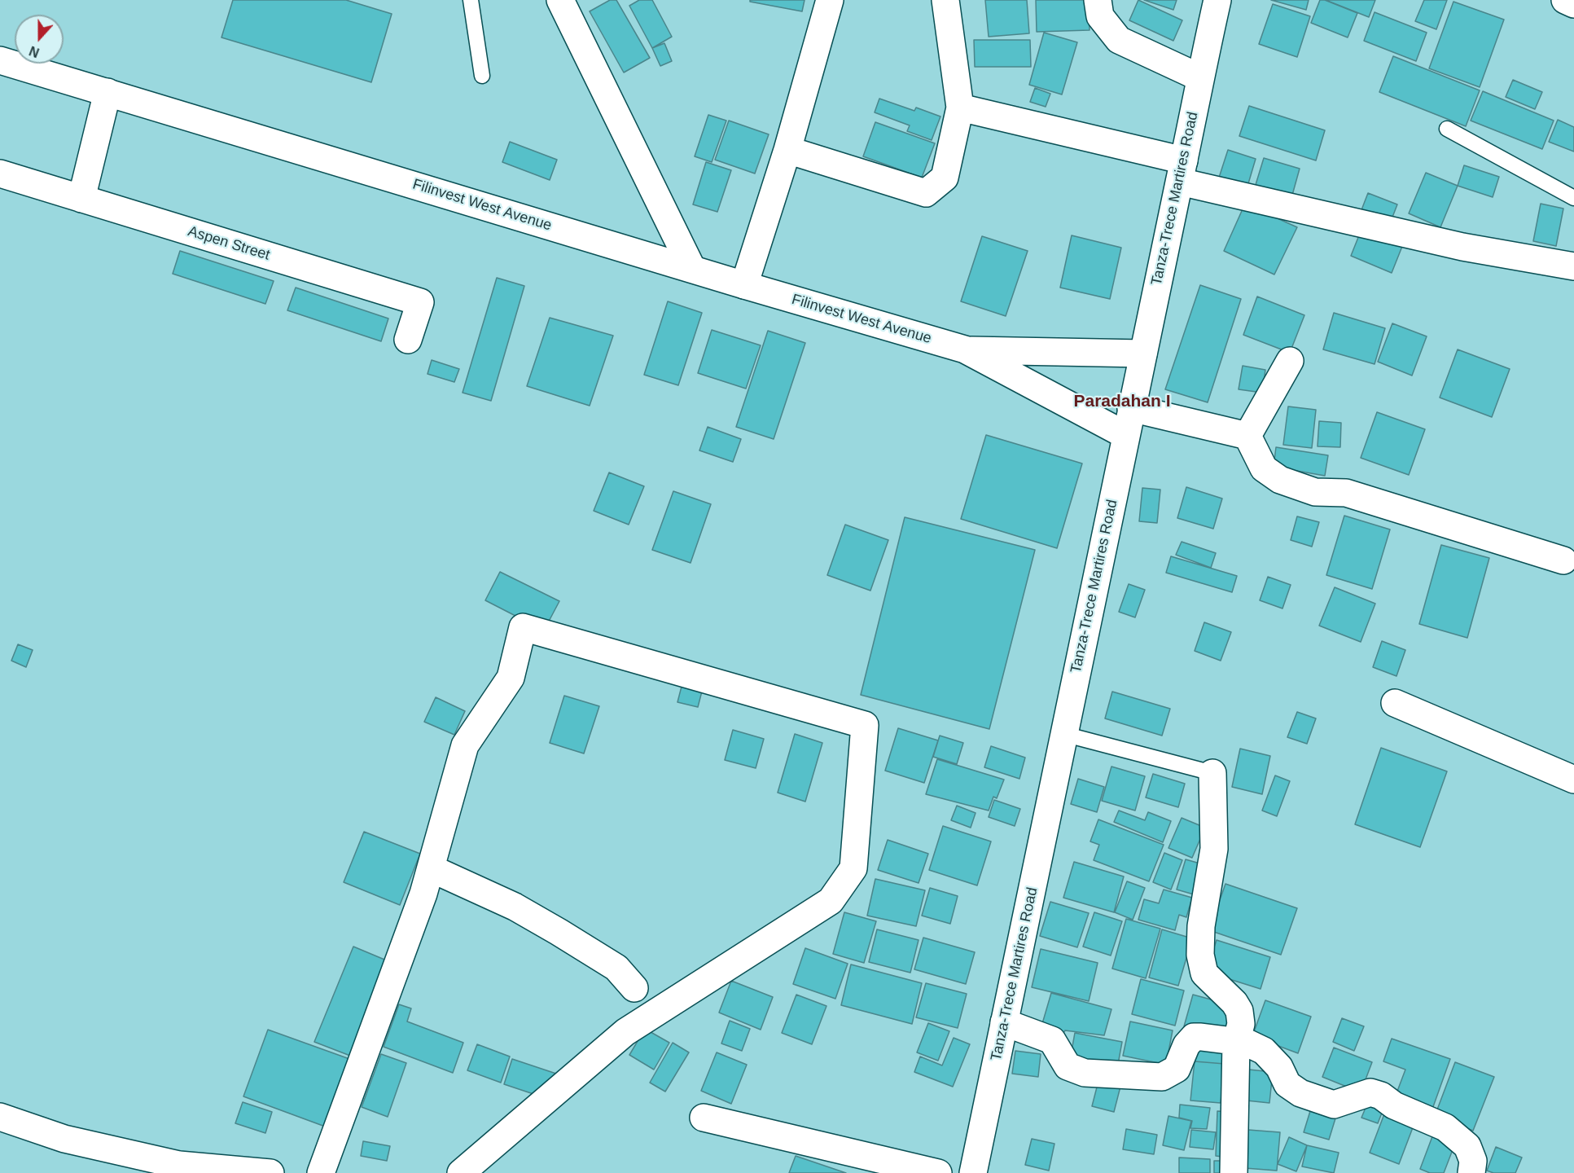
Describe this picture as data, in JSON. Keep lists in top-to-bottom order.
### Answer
{
  "streets": {
    "street": ["Tanza-Trece Martires Road", "Filinvest West Avenue", "Aspen Street"]
  },
  "crossings": [
    ["Tanza-Trece Martires Road", "Filinvest West Avenue"]
  ],
  "districts": ["Paradahan I"],
  "north": "bottom"
}
